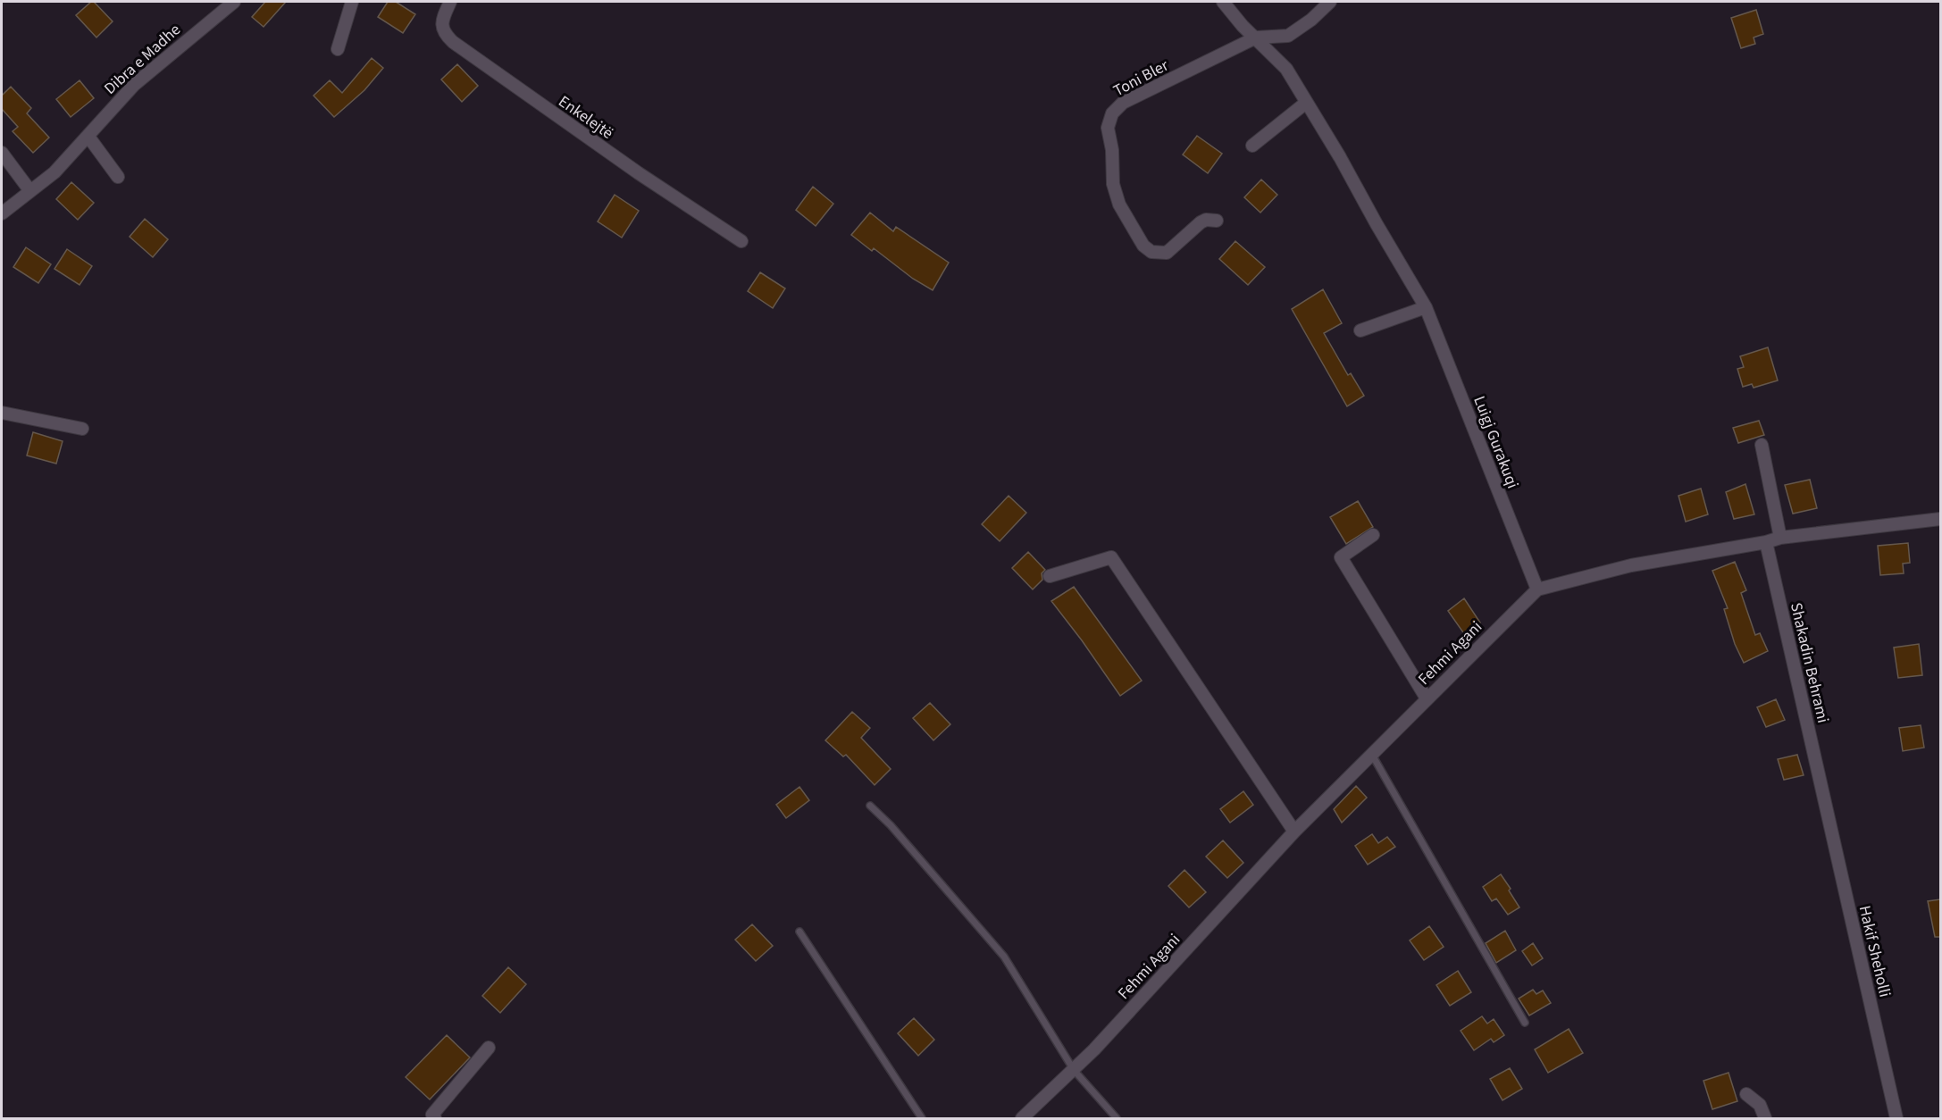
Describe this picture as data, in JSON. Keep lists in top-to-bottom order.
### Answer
{
  "streets": {
    "street": [
      "Dibra e Madhe",
      "Toni Bler",
      "Enkelejtë",
      "Luigj Gurakuqi",
      "Fehmi Agani",
      "Shakadin Behrami",
      "Hakif Sheholli"
    ]
  },
  "crossings": [
    ["Toni Bler", "Luigj Gurakuqi"],
    ["Luigj Gurakuqi", "Fehmi Agani"],
    ["Shakadin Behrami", "Hakif Sheholli"]
  ]
}
